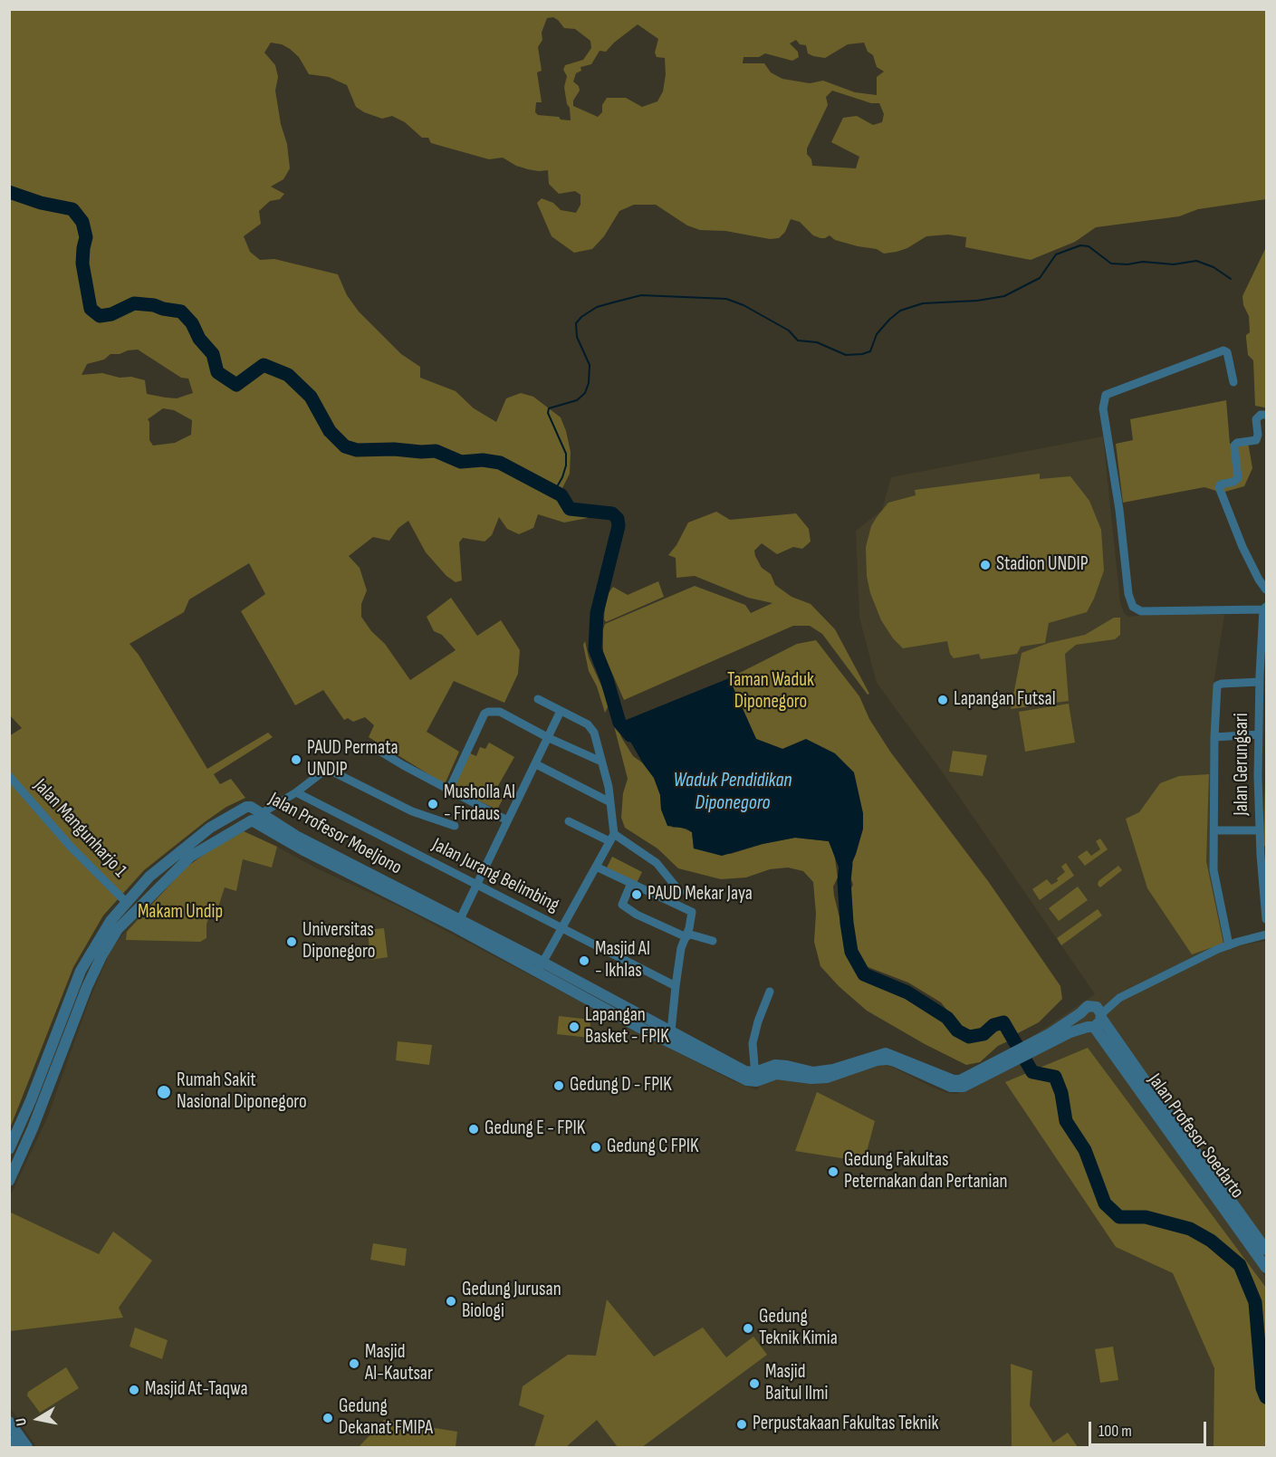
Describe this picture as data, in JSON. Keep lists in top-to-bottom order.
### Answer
{
  "streets": {
    "street": [
      "Jalan Gerungsari",
      "Jalan Mangunharjo 1",
      "Jalan Profesor Moeljono",
      "Jalan Jurang Belimbing",
      "Jalan Profesor Soedarto"
    ]
  },
  "crossings": [
    ["Jalan Mangunharjo 1", "Jalan Profesor Moeljono"]
  ],
  "water": ["Waduk Pendidikan Diponegoro"],
  "parks": ["Taman Waduk Diponegoro", "Makam Undip"],
  "places": [
    "Stadion UNDIP",
    "Lapangan Futsal",
    "PAUD Permata UNDIP",
    "Musholla Al - Firdaus",
    "PAUD Mekar Jaya",
    "Universitas Diponegoro",
    "Masjid Al - Ikhlas",
    "Lapangan Basket - FPIK",
    "Gedung D - FPIK",
    "Rumah Sakit Nasional Diponegoro",
    "Gedung E - FPIK",
    "Gedung C FPIK",
    "Gedung Fakultas Peternakan dan Pertanian",
    "Gedung Jurusan Biologi",
    "Gedung Teknik Kimia",
    "Masjid Al-Kautsar",
    "Masjid Baitul Ilmi",
    "Masjid At-Taqwa",
    "Gedung Dekanat FMIPA",
    "Perpustakaan Fakultas Teknik"
  ],
  "scale_bar": "100 m",
  "north": "left"
}
